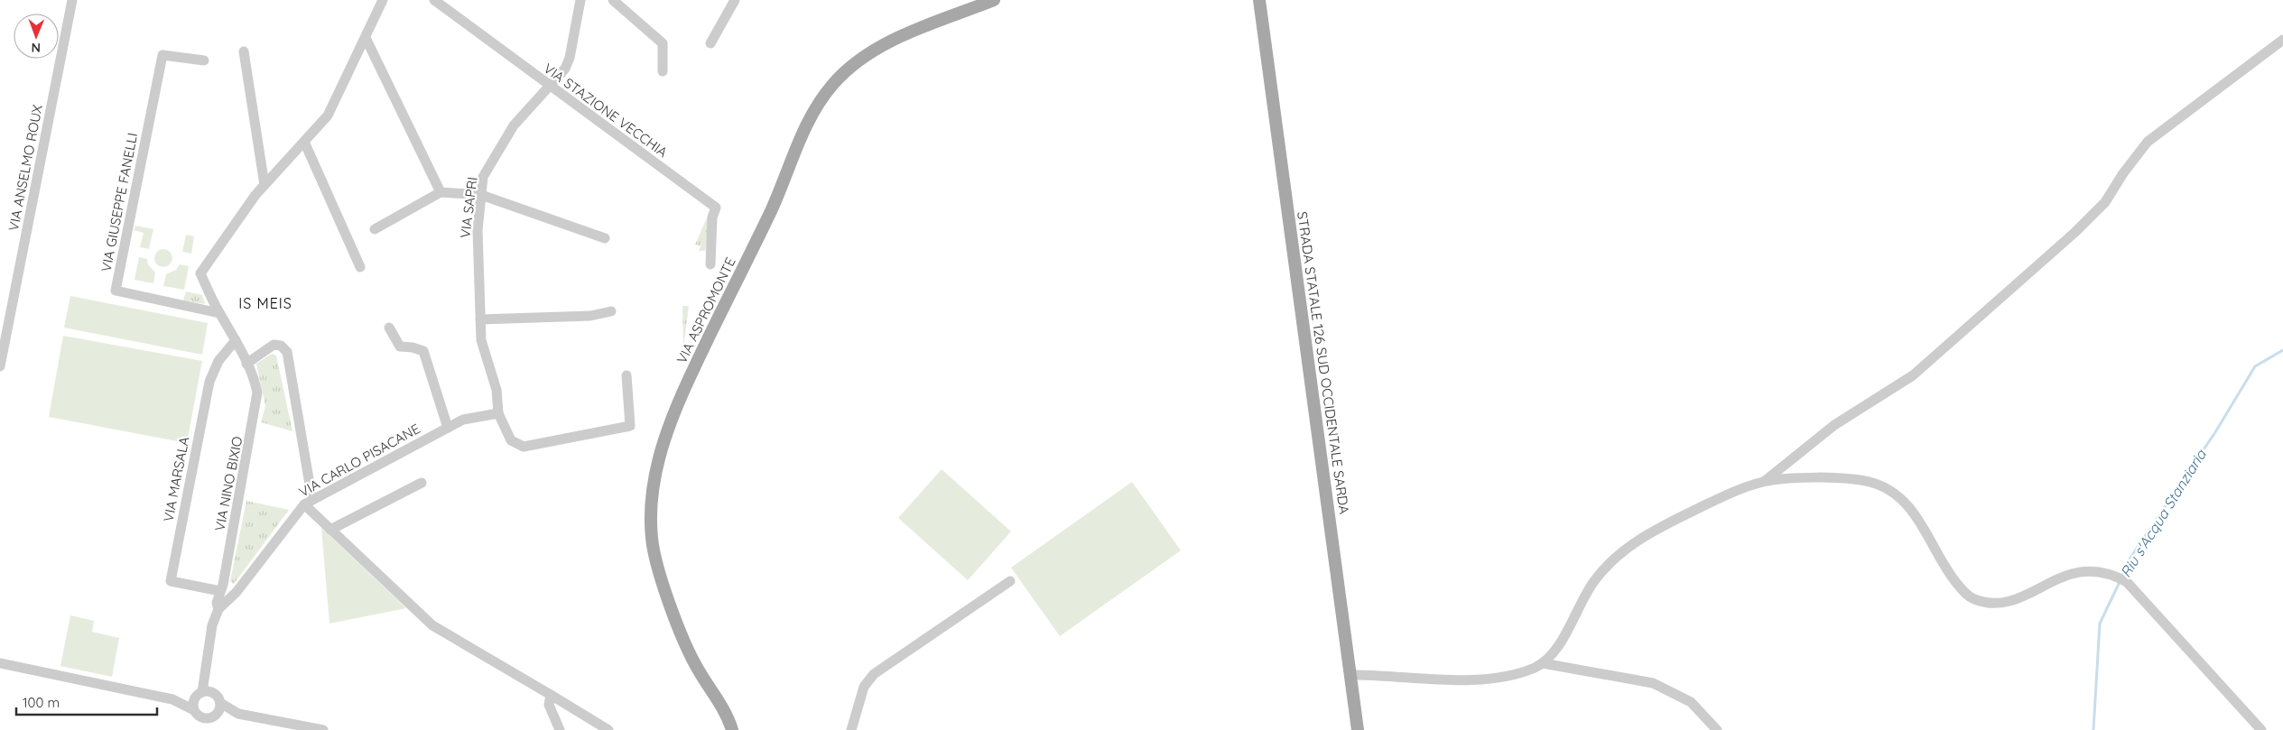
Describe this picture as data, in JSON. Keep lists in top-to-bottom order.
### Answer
{
  "streets": {
    "main road": ["VIA ASPROMONTE", "STRADA STATALE 126 SUD OCCIDENTALE SARDA"],
    "street": [
      "VIA STAZIONE VECCHIA",
      "VIA ANSELMO ROUX",
      "VIA GIUSEPPE FANELLI",
      "VIA SAPRI",
      "VIA CARLO PISACANE",
      "VIA MARSALA",
      "VIA NINO BIXIO"
    ]
  },
  "crossings": [
    ["VIA STAZIONE VECCHIA", "VIA SAPRI"],
    ["VIA GIUSEPPE FANELLI", "VIA NINO BIXIO"],
    ["VIA SAPRI", "VIA CARLO PISACANE"],
    ["VIA CARLO PISACANE", "VIA NINO BIXIO"],
    ["VIA MARSALA", "VIA NINO BIXIO"]
  ],
  "districts": ["IS MEIS"],
  "water": ["Riu s'Acqua Stanziaria"],
  "scale_bar": "100 m",
  "north": "bottom"
}
